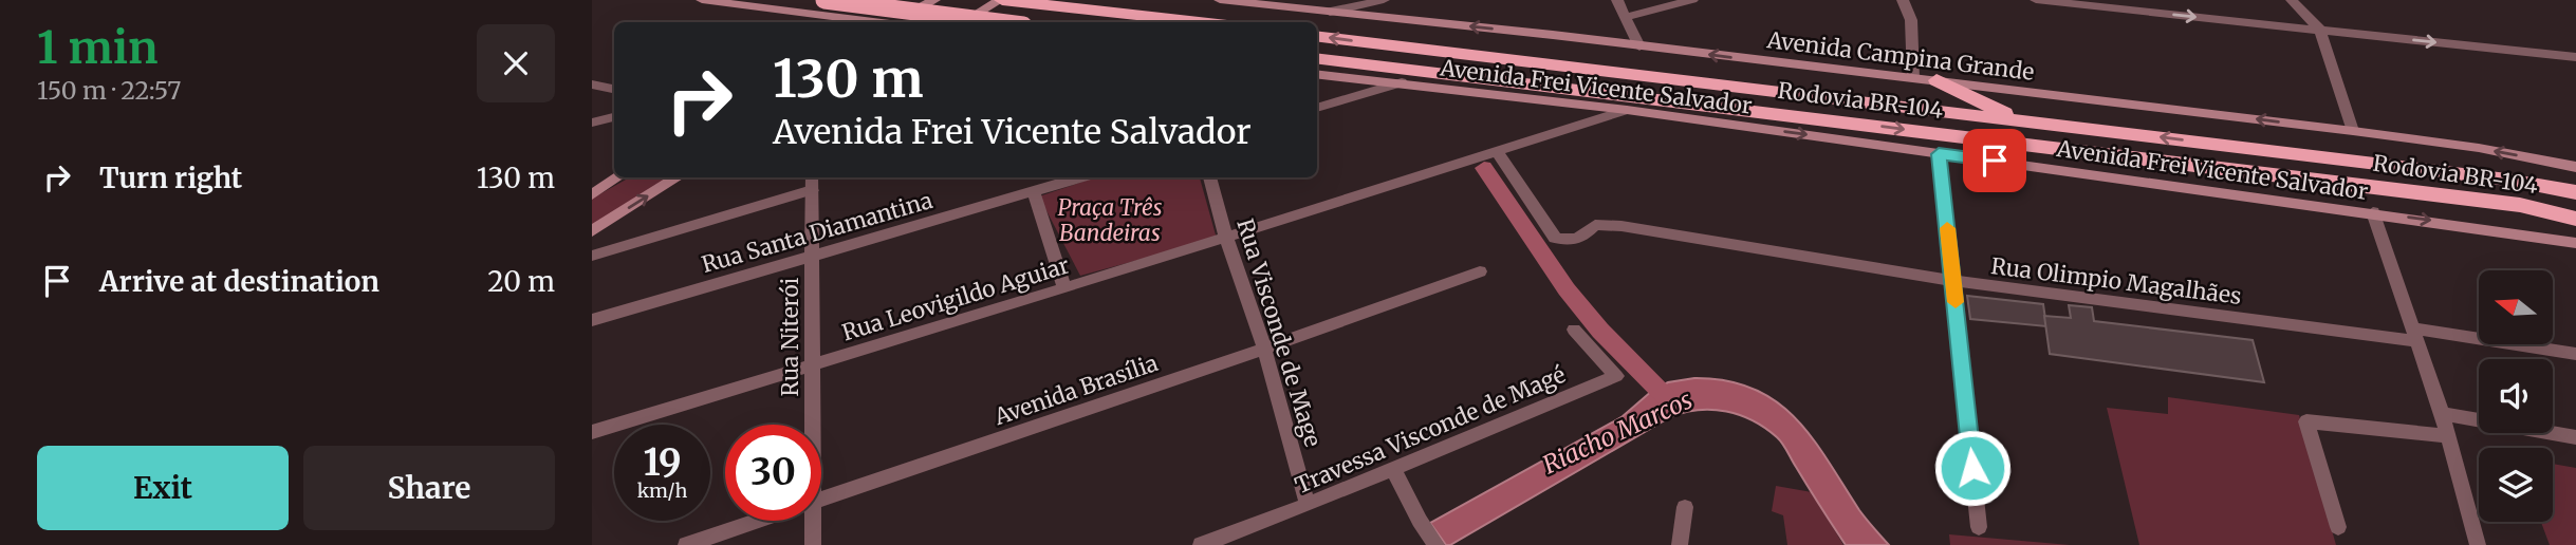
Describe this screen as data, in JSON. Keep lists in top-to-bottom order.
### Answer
{
  "streets": {
    "highway": ["Rodovia BR-104"],
    "main road": ["Avenida Campina Grande", "Avenida Frei Vicente Salvador"],
    "street": [
      "Rua Santa Diamantina",
      "Rua Olimpio Magalhães",
      "Rua Leovigildo Aguiar",
      "Rua Visconde de Mage",
      "Rua Niterói",
      "Avenida Brasília",
      "Travessa Visconde de Magé"
    ]
  },
  "crossings": [
    ["Avenida Frei Vicente Salvador", "Rua Leovigildo Aguiar"],
    ["Rua Santa Diamantina", "Rua Niterói"],
    ["Rua Olimpio Magalhães", "Rua Leovigildo Aguiar"],
    ["Rua Leovigildo Aguiar", "Rua Visconde de Mage"],
    ["Rua Leovigildo Aguiar", "Rua Niterói"],
    ["Rua Visconde de Mage", "Avenida Brasília"],
    ["Rua Visconde de Mage", "Travessa Visconde de Magé"]
  ],
  "one_way": ["Avenida Campina Grande", "Avenida Frei Vicente Salvador"],
  "water": ["Riacho Marcos"],
  "parks": ["Praça Três Bandeiras"],
  "north": "left",
  "page": {
    "heading": ["1 min", "150 m · 22:57"],
    "turn": ["130 m", "Avenida Frei Vicente Salvador"],
    "list": [
      {
        "name": "Turn right",
        "value": "130 m"
      },
      {
        "name": "Arrive at destination",
        "value": "20 m"
      }
    ],
    "speed": "19 km/h",
    "limit": "30",
    "buttons": ["Exit", "Share"]
  }
}
